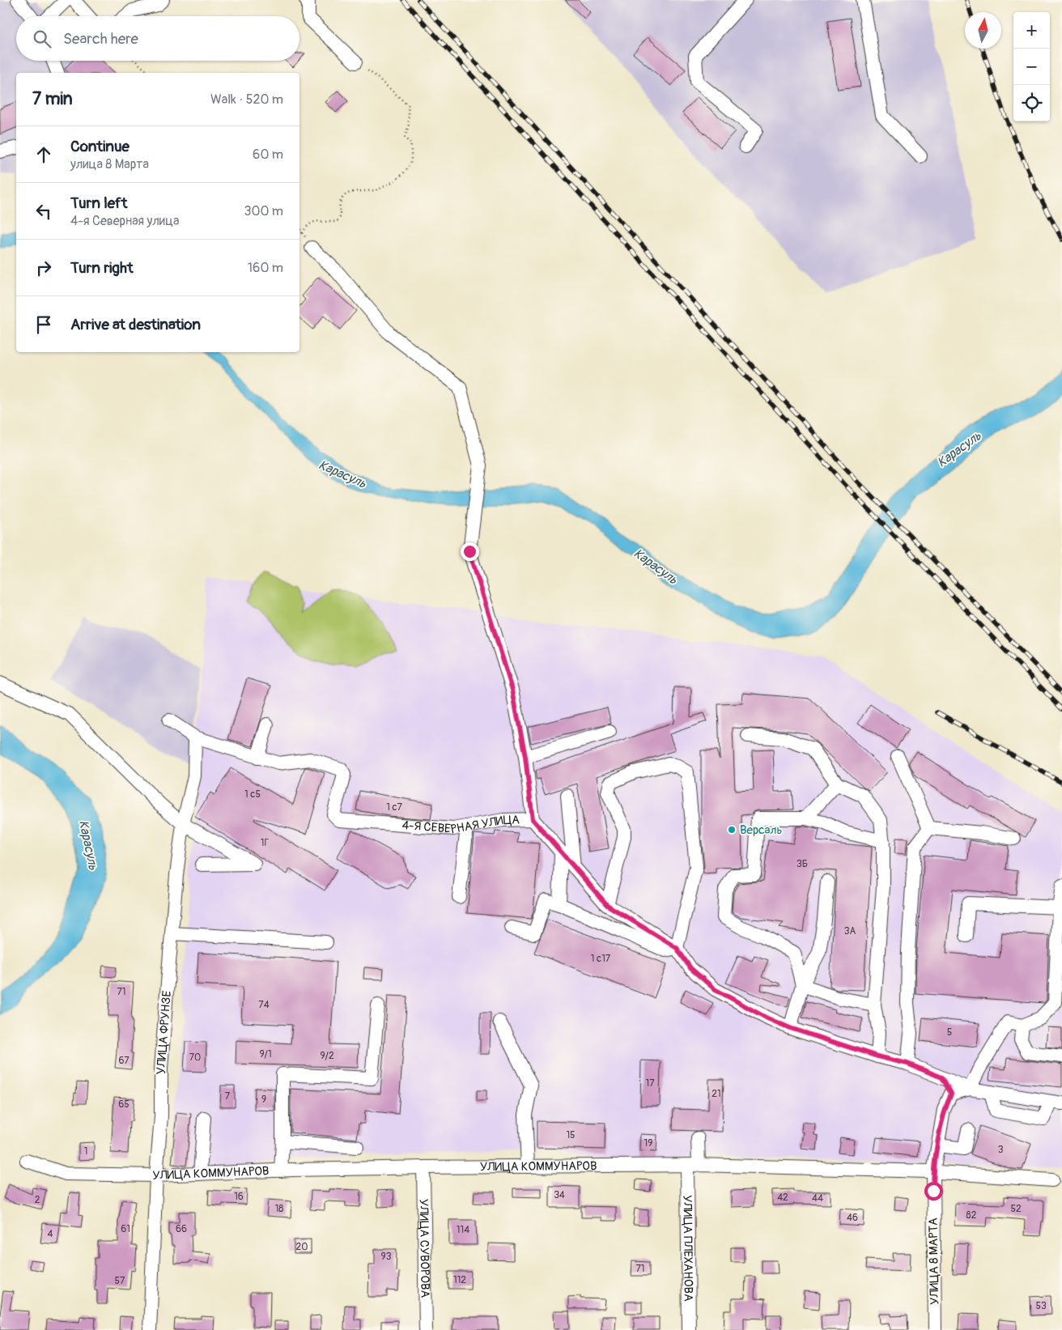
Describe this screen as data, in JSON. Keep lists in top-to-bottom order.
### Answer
{
  "streets": {
    "street": [
      "4-Я СЕВЕРНАЯ УЛИЦА",
      "УЛИЦА ФРУНЗЕ",
      "УЛИЦА КОММУНАРОВ",
      "УЛИЦА СУВОРОВА",
      "УЛИЦА ПЛЕХАНОВА",
      "УЛИЦА 8 МАРТА"
    ]
  },
  "crossings": [
    ["4-Я СЕВЕРНАЯ УЛИЦА", "УЛИЦА ФРУНЗЕ"],
    ["УЛИЦА ФРУНЗЕ", "УЛИЦА КОММУНАРОВ"],
    ["УЛИЦА КОММУНАРОВ", "УЛИЦА СУВОРОВА"],
    ["УЛИЦА КОММУНАРОВ", "УЛИЦА ПЛЕХАНОВА"],
    ["УЛИЦА КОММУНАРОВ", "УЛИЦА 8 МАРТА"]
  ],
  "water": ["Карасуль"],
  "places": ["Версаль"],
  "house_numbers": [
    "1 с5",
    "1 с7",
    "1Г",
    "3Б",
    "3А",
    "1 с17",
    "71",
    "74",
    "5",
    "9/1",
    "9/2",
    "70",
    "67",
    "17",
    "21",
    "7",
    "9",
    "65",
    "15",
    "19",
    "3",
    "1",
    "34",
    "16",
    "42",
    "44",
    "2",
    "18",
    "52",
    "82",
    "46",
    "61",
    "66",
    "114",
    "4",
    "20",
    "93",
    "71",
    "112",
    "57",
    "53"
  ],
  "north": "top",
  "page": {
    "map_buttons": ["+", "−"],
    "search": "Search here",
    "heading": ["7 min", "Walk · 520 m"],
    "list": [
      ["Continue", "улица 8 Марта", "60 m"],
      ["Turn left", "4-я Северная улица", "300 m"],
      ["Turn right", "160 m"],
      "Arrive at destination"
    ]
  }
}
